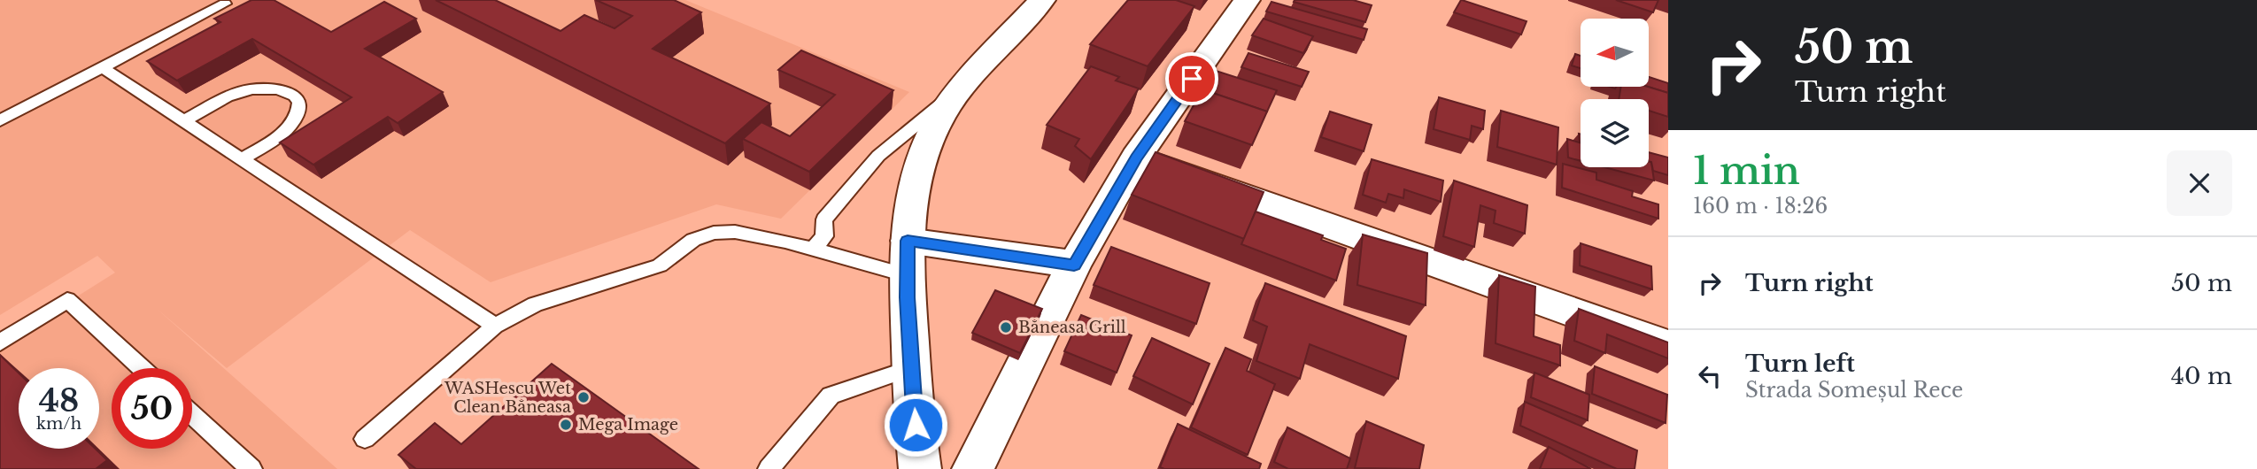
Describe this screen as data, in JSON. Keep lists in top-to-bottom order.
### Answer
{
  "places": ["Băneasa Grill", "WASHescu Wet Clean Băneasa", "Mega Image"],
  "north": "left",
  "page": {
    "turn": ["50 m", "Turn right"],
    "heading": ["1 min", "160 m · 18:26"],
    "list": [
      {
        "name": "Turn right",
        "value": "50 m"
      },
      {
        "name": "Turn left",
        "note": "Strada Someșul Rece",
        "value": "40 m"
      }
    ],
    "speed": "48 km/h",
    "limit": "50"
  }
}
